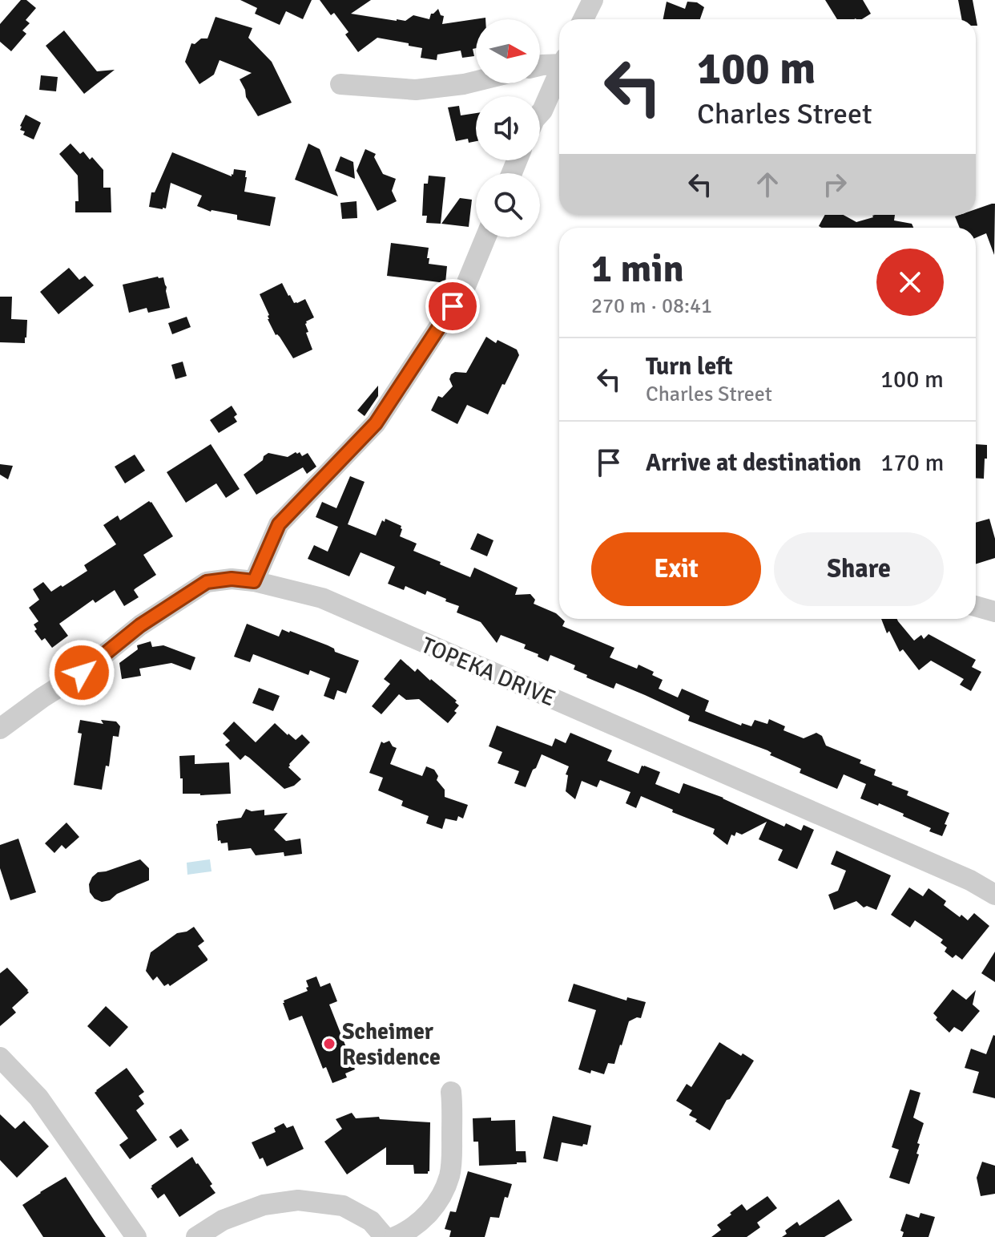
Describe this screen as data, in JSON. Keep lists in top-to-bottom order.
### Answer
{
  "streets": {
    "street": ["TOPEKA DRIVE"]
  },
  "places": ["Scheimer Residence"],
  "north": "right",
  "page": {
    "turn": ["100 m", "Charles Street"],
    "heading": ["1 min", "270 m · 08:41"],
    "list": [
      {
        "name": "Turn left",
        "note": "Charles Street",
        "value": "100 m"
      },
      {
        "name": "Arrive at destination",
        "value": "170 m"
      }
    ],
    "buttons": ["Exit", "Share"]
  }
}
